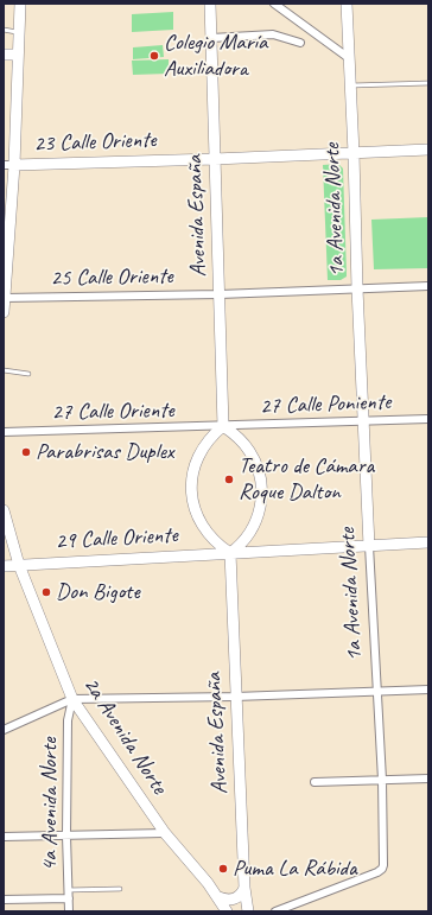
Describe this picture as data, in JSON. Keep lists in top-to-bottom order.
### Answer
{
  "streets": {
    "main road": [
      "23 Calle Oriente",
      "1a Avenida Norte",
      "Avenida España",
      "29 Calle Oriente",
      "2a Avenida Norte"
    ],
    "street": [
      "25 Calle Oriente",
      "27 Calle Poniente",
      "27 Calle Oriente",
      "4a Avenida Norte"
    ]
  },
  "crossings": [
    ["23 Calle Oriente", "1a Avenida Norte"],
    ["23 Calle Oriente", "Avenida España"],
    ["1a Avenida Norte", "25 Calle Oriente"],
    ["1a Avenida Norte", "27 Calle Poniente"],
    ["1a Avenida Norte", "29 Calle Oriente"],
    ["Avenida España", "25 Calle Oriente"],
    ["Avenida España", "27 Calle Poniente"],
    ["Avenida España", "27 Calle Oriente"],
    ["Avenida España", "29 Calle Oriente"],
    ["27 Calle Poniente", "27 Calle Oriente"],
    ["29 Calle Oriente", "2a Avenida Norte"],
    ["2a Avenida Norte", "4a Avenida Norte"]
  ],
  "places": [
    "Colegio María Auxiliadora",
    "Parabrisas Duplex",
    "Teatro de Cámara Roque Dalton",
    "Don Bigote",
    "Puma La Rábida"
  ]
}
